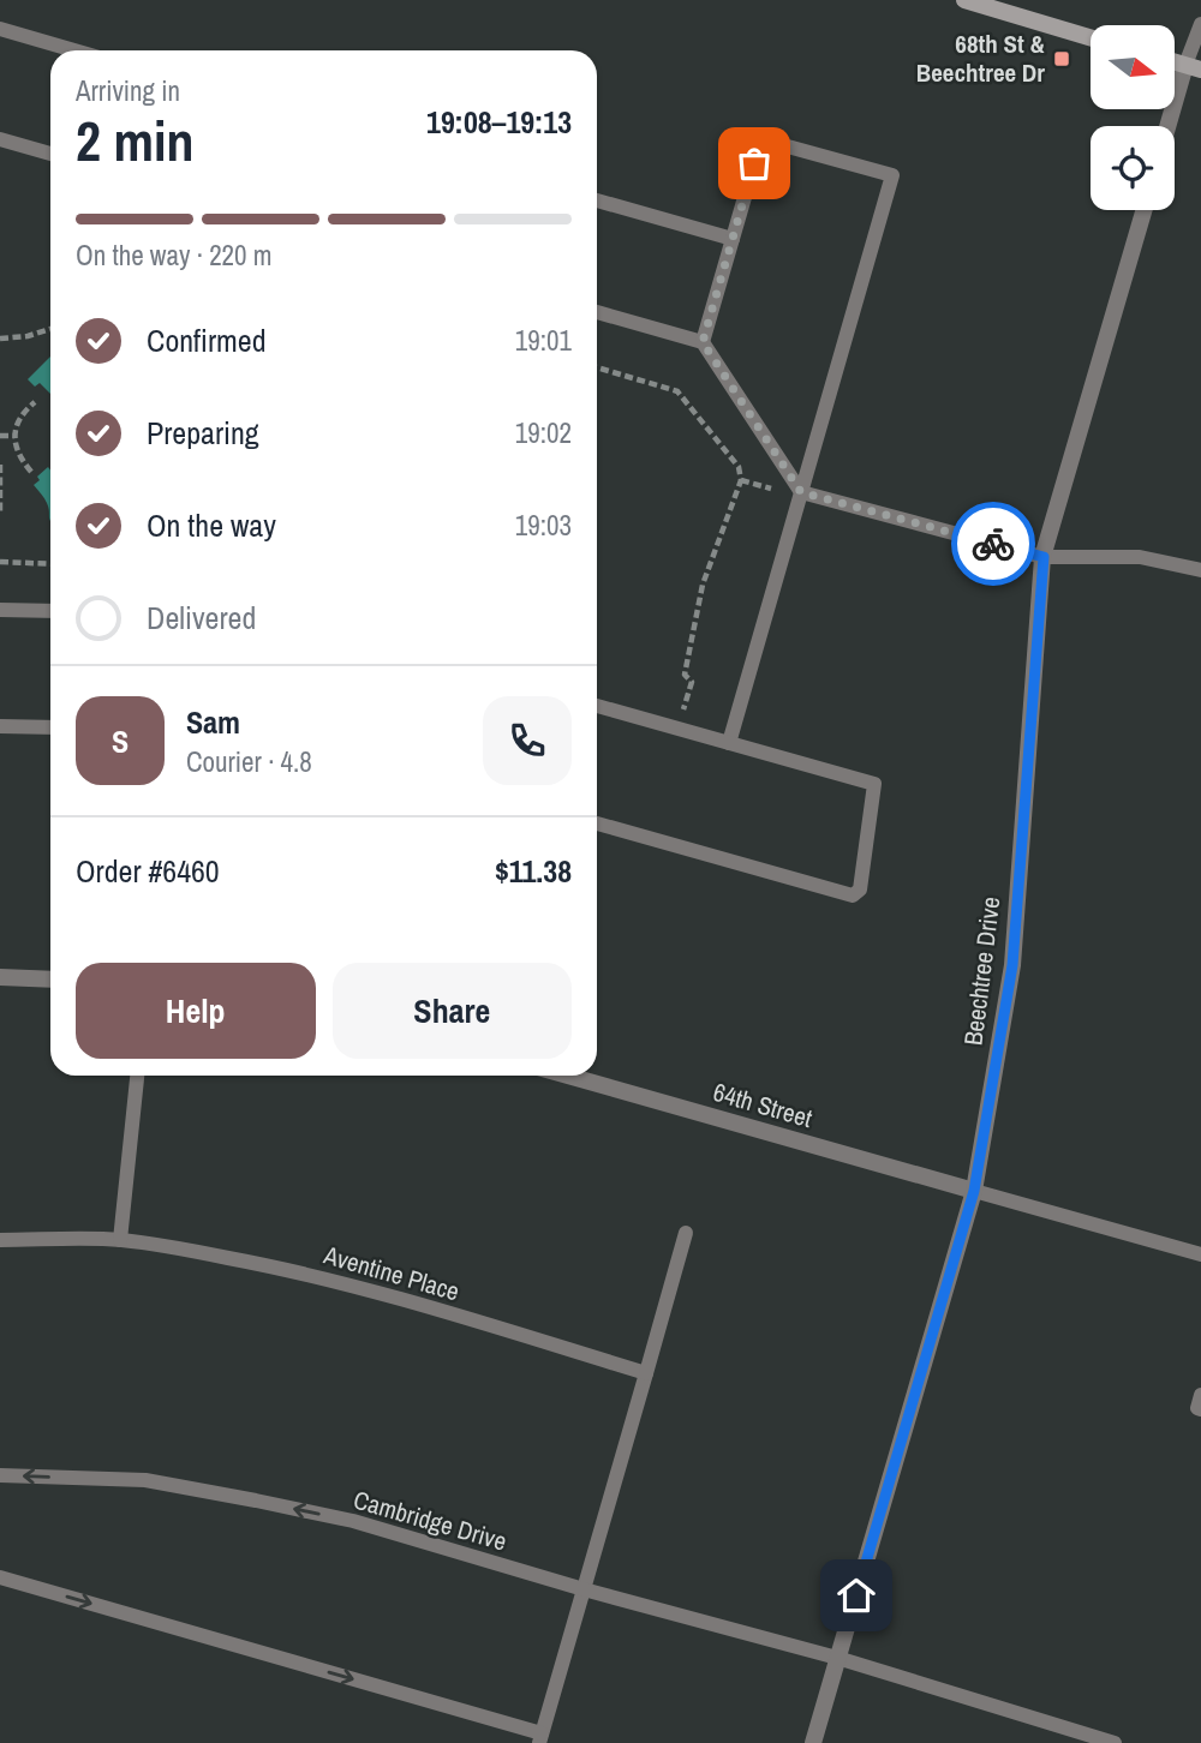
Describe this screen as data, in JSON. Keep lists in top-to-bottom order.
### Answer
{
  "streets": {
    "street": ["Beechtree Drive", "64th Street"],
    "lane": ["Aventine Place", "Cambridge Drive"]
  },
  "crossings": [
    ["Beechtree Drive", "64th Street"],
    ["Beechtree Drive", "Cambridge Drive"]
  ],
  "one_way": ["Cambridge Drive"],
  "places": {
    "transit": ["68th St & Beechtree Dr"]
  },
  "north": "right",
  "page": {
    "heading": ["2 min", "Arriving in", "19:08–19:13"],
    "panel": [
      "Sam",
      "Courier · 4.8",
      "Order #6460",
      "$11.38"
    ],
    "bar": "On the way · 220 m",
    "list": [
      ["Confirmed", "19:01"],
      ["Preparing", "19:02"],
      ["On the way", "19:03"],
      "Delivered"
    ],
    "round": "S",
    "buttons": ["Help", "Share"]
  }
}
